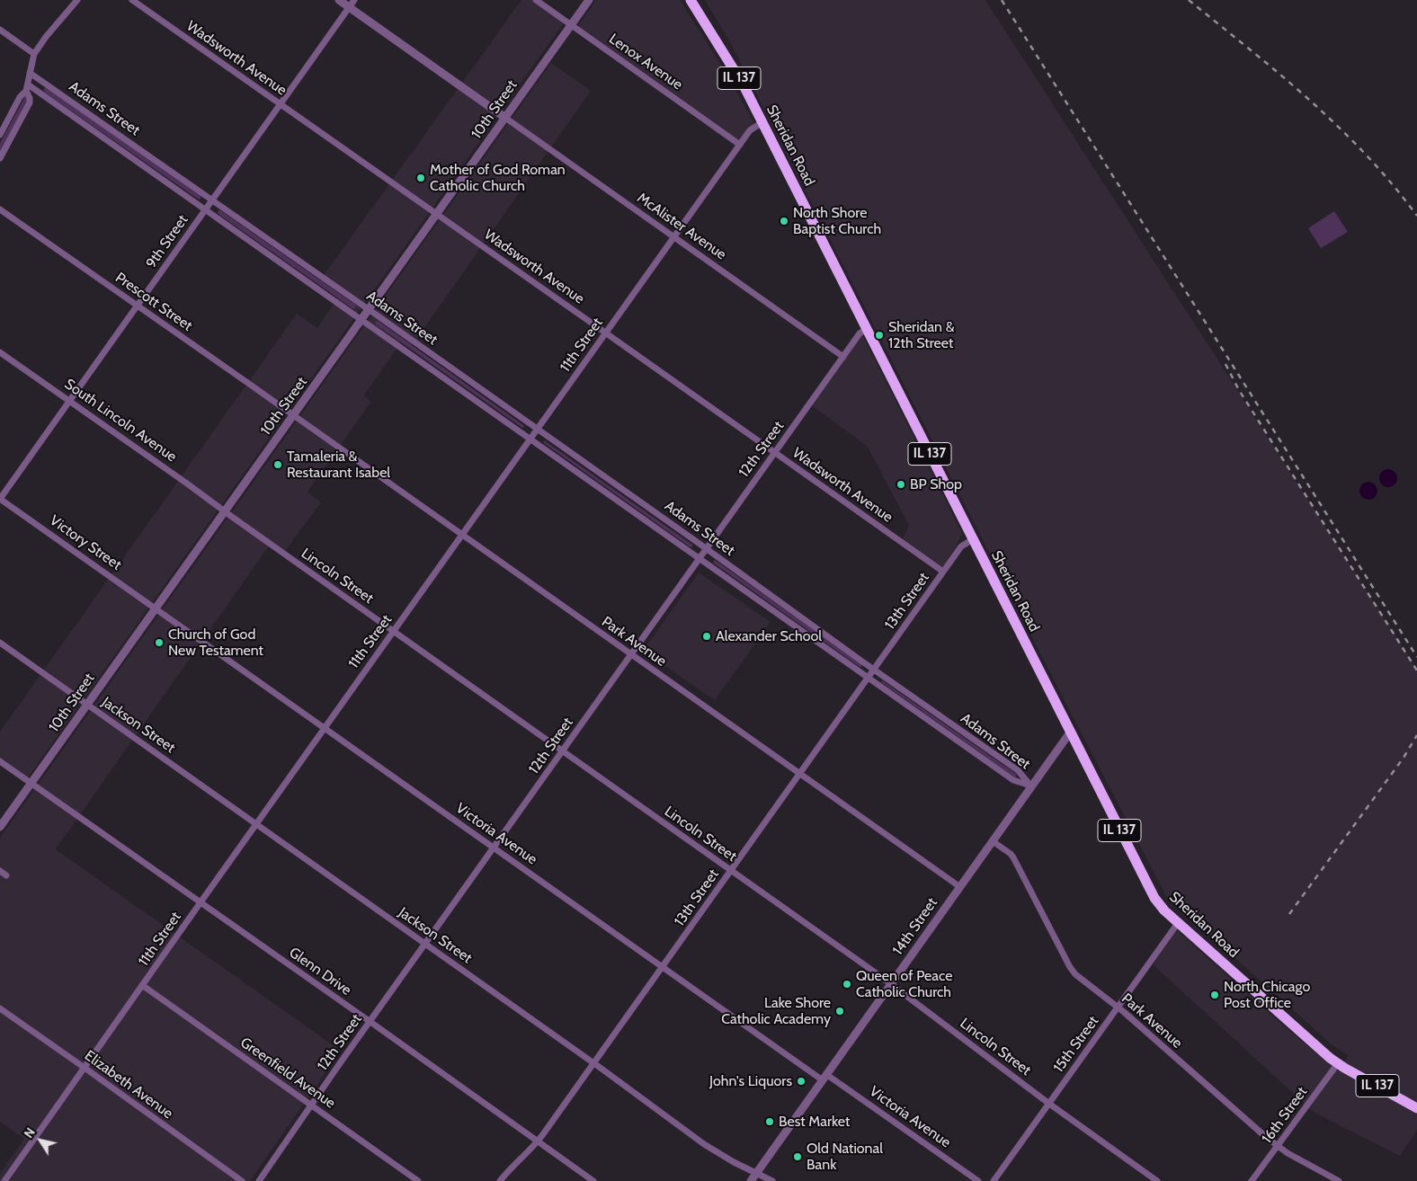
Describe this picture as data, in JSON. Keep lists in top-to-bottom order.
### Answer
{
  "streets": {
    "highway": ["IL 137", "Sheridan Road"],
    "street": [
      "Wadsworth Avenue",
      "Lenox Avenue",
      "Adams Street",
      "10th Street",
      "McAlister Avenue",
      "9th Street",
      "Prescott Street",
      "11th Street",
      "South Lincoln Avenue",
      "12th Street",
      "Victory Street",
      "Lincoln Street",
      "13th Street",
      "Park Avenue",
      "Jackson Street",
      "Victoria Avenue",
      "14th Street",
      "Glenn Drive",
      "15th Street",
      "Greenfield Avenue",
      "Elizabeth Avenue",
      "16th Street"
    ]
  },
  "crossings": [
    ["Wadsworth Avenue", "10th Street"],
    ["Wadsworth Avenue", "9th Street"],
    ["Wadsworth Avenue", "11th Street"],
    ["Wadsworth Avenue", "12th Street"],
    ["Wadsworth Avenue", "13th Street"],
    ["Lenox Avenue", "10th Street"],
    ["Lenox Avenue", "11th Street"],
    ["Adams Street", "10th Street"],
    ["Adams Street", "9th Street"],
    ["Adams Street", "11th Street"],
    ["Adams Street", "12th Street"],
    ["Adams Street", "13th Street"],
    ["Adams Street", "14th Street"],
    ["10th Street", "McAlister Avenue"],
    ["10th Street", "Prescott Street"],
    ["10th Street", "South Lincoln Avenue"],
    ["10th Street", "Victory Street"],
    ["10th Street", "Lincoln Street"],
    ["10th Street", "Park Avenue"],
    ["10th Street", "Jackson Street"],
    ["10th Street", "Victoria Avenue"],
    ["10th Street", "Glenn Drive"],
    ["Sheridan Road", "11th Street"],
    ["Sheridan Road", "12th Street"],
    ["Sheridan Road", "13th Street"],
    ["Sheridan Road", "14th Street"],
    ["Sheridan Road", "15th Street"],
    ["Sheridan Road", "16th Street"],
    ["McAlister Avenue", "11th Street"],
    ["McAlister Avenue", "12th Street"],
    ["9th Street", "Prescott Street"],
    ["9th Street", "South Lincoln Avenue"],
    ["9th Street", "Victory Street"],
    ["Prescott Street", "Park Avenue"],
    ["11th Street", "Lincoln Street"],
    ["11th Street", "Park Avenue"],
    ["11th Street", "Jackson Street"],
    ["11th Street", "Victoria Avenue"],
    ["11th Street", "Glenn Drive"],
    ["11th Street", "Greenfield Avenue"],
    ["11th Street", "Elizabeth Avenue"],
    ["South Lincoln Avenue", "Lincoln Street"],
    ["12th Street", "Lincoln Street"],
    ["12th Street", "Park Avenue"],
    ["12th Street", "Jackson Street"],
    ["12th Street", "Victoria Avenue"],
    ["12th Street", "Glenn Drive"],
    ["12th Street", "Greenfield Avenue"],
    ["Victory Street", "Victoria Avenue"],
    ["Lincoln Street", "13th Street"],
    ["Lincoln Street", "14th Street"],
    ["Lincoln Street", "15th Street"],
    ["13th Street", "Park Avenue"],
    ["13th Street", "Jackson Street"],
    ["13th Street", "Victoria Avenue"],
    ["13th Street", "Glenn Drive"],
    ["Park Avenue", "14th Street"],
    ["Park Avenue", "15th Street"],
    ["Park Avenue", "16th Street"],
    ["Jackson Street", "14th Street"],
    ["Victoria Avenue", "14th Street"]
  ],
  "places": [
    "Mother of God Roman Catholic Church",
    "North Shore Baptist Church",
    "Sheridan & 12th Street",
    "Tamaleria & Restaurant Isabel",
    "BP Shop",
    "Alexander School",
    "Church of God New Testament",
    "Queen of Peace Catholic Church",
    "North Chicago Post Office",
    "Lake Shore Catholic Academy",
    "John's Liquors",
    "Best Market",
    "Old National Bank"
  ],
  "north": "top left"
}
